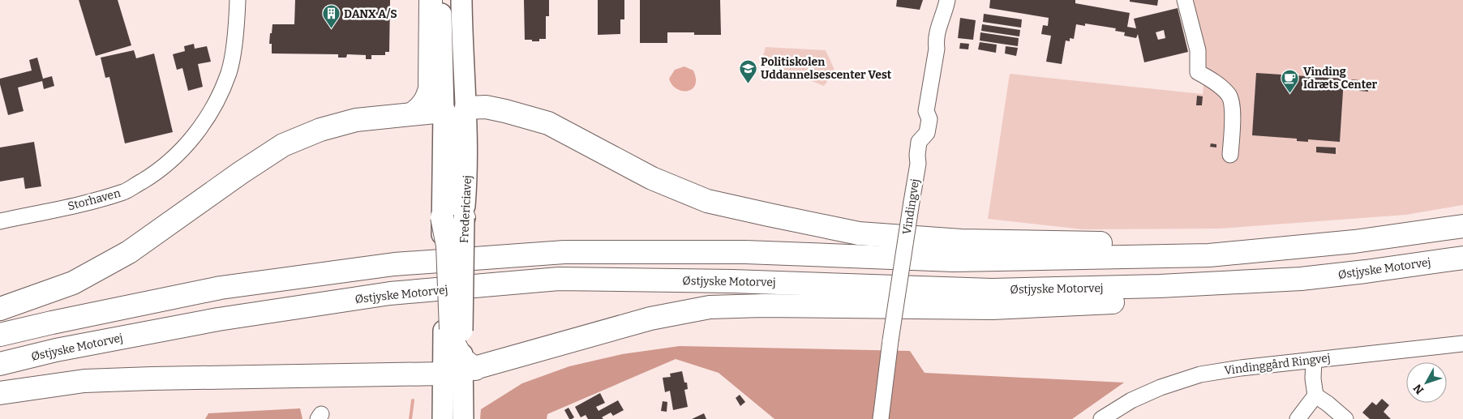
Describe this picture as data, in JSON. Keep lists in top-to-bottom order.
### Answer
{
  "streets": {
    "highway": ["Østjyske Motorvej"],
    "main road": ["Fredericiavej"],
    "street": ["Storhaven", "Vindingvej", "Vindinggård Ringvej"]
  },
  "places": {
    "building": ["DANX A/S"],
    "school or university": ["Politiskolen Uddannelsescenter Vest"],
    "cafe": ["Vinding Idræts Center"]
  },
  "north": "bottom left"
}
